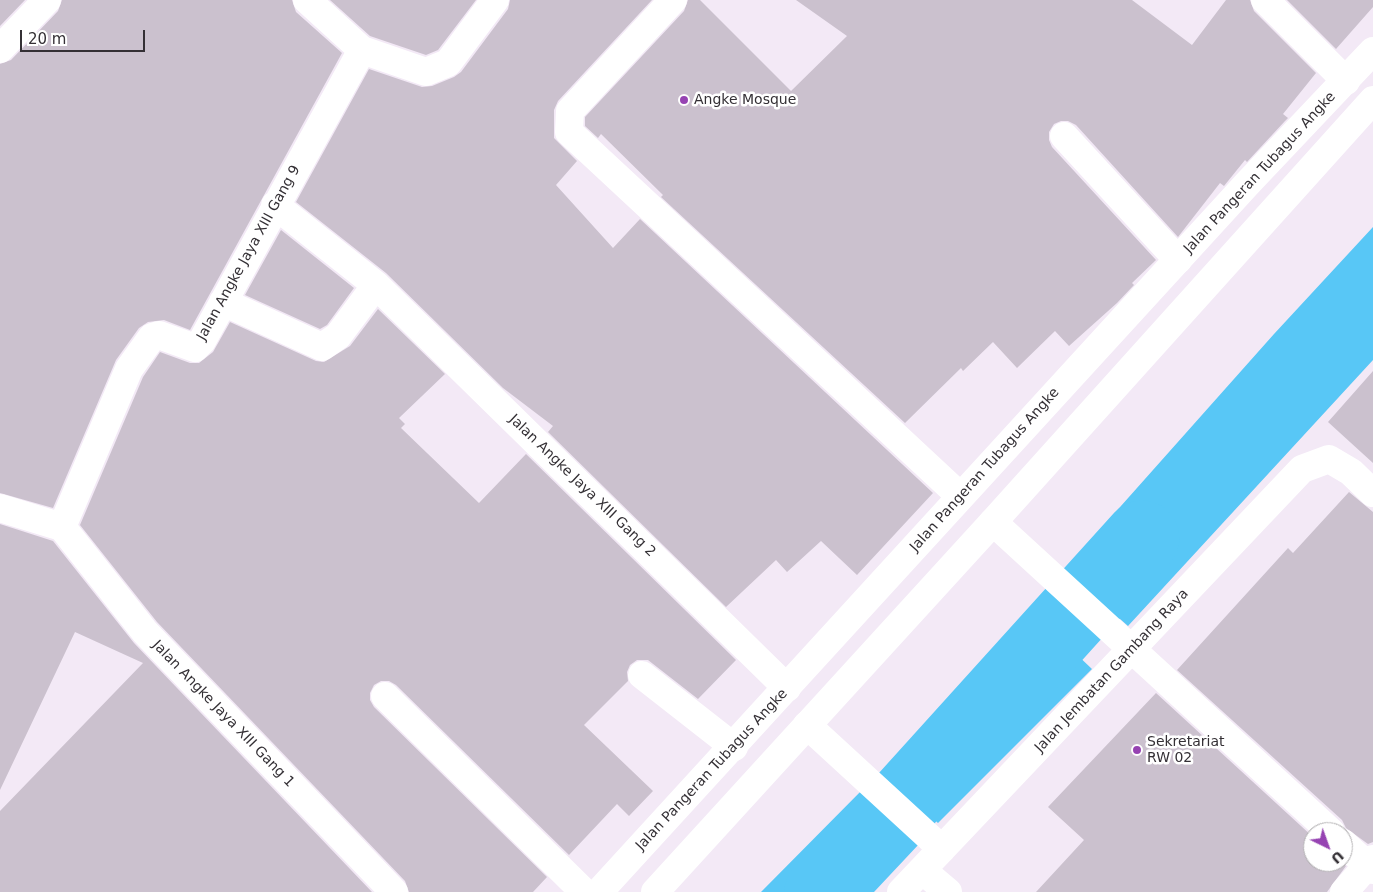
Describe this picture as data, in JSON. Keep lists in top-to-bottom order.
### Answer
{
  "streets": {
    "street": [
      "Jalan Pangeran Tubagus Angke",
      "Jalan Angke Jaya XIII Gang 9",
      "Jalan Angke Jaya XIII Gang 2",
      "Jalan Jembatan Gambang Raya",
      "Jalan Angke Jaya XIII Gang 1"
    ]
  },
  "crossings": [
    ["Jalan Pangeran Tubagus Angke", "Jalan Angke Jaya XIII Gang 2"],
    ["Jalan Angke Jaya XIII Gang 9", "Jalan Angke Jaya XIII Gang 2"],
    ["Jalan Angke Jaya XIII Gang 9", "Jalan Angke Jaya XIII Gang 1"]
  ],
  "places": ["Angke Mosque", "Sekretariat RW 02"],
  "scale_bar": "20 m",
  "north": "bottom right"
}
